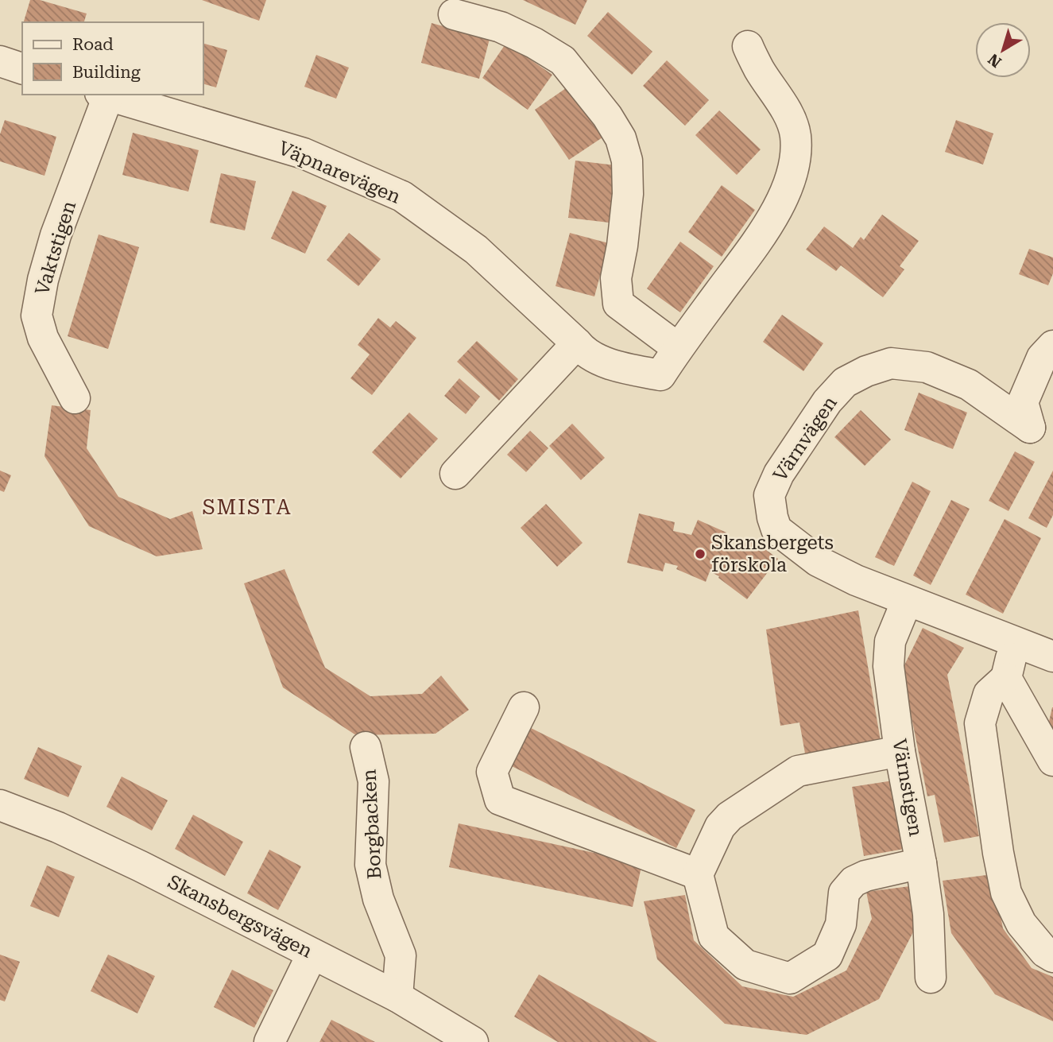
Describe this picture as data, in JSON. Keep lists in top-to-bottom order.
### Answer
{
  "streets": {
    "street": [
      "Väpnarevägen",
      "Vaktstigen",
      "Värnvägen",
      "Värnstigen",
      "Borgbacken",
      "Skansbergsvägen"
    ]
  },
  "crossings": [
    ["Väpnarevägen", "Vaktstigen"],
    ["Värnvägen", "Värnstigen"],
    ["Borgbacken", "Skansbergsvägen"]
  ],
  "districts": ["SMISTA"],
  "places": ["Skansbergets förskola"],
  "legend": ["Road", "Building"],
  "north": "bottom left"
}
